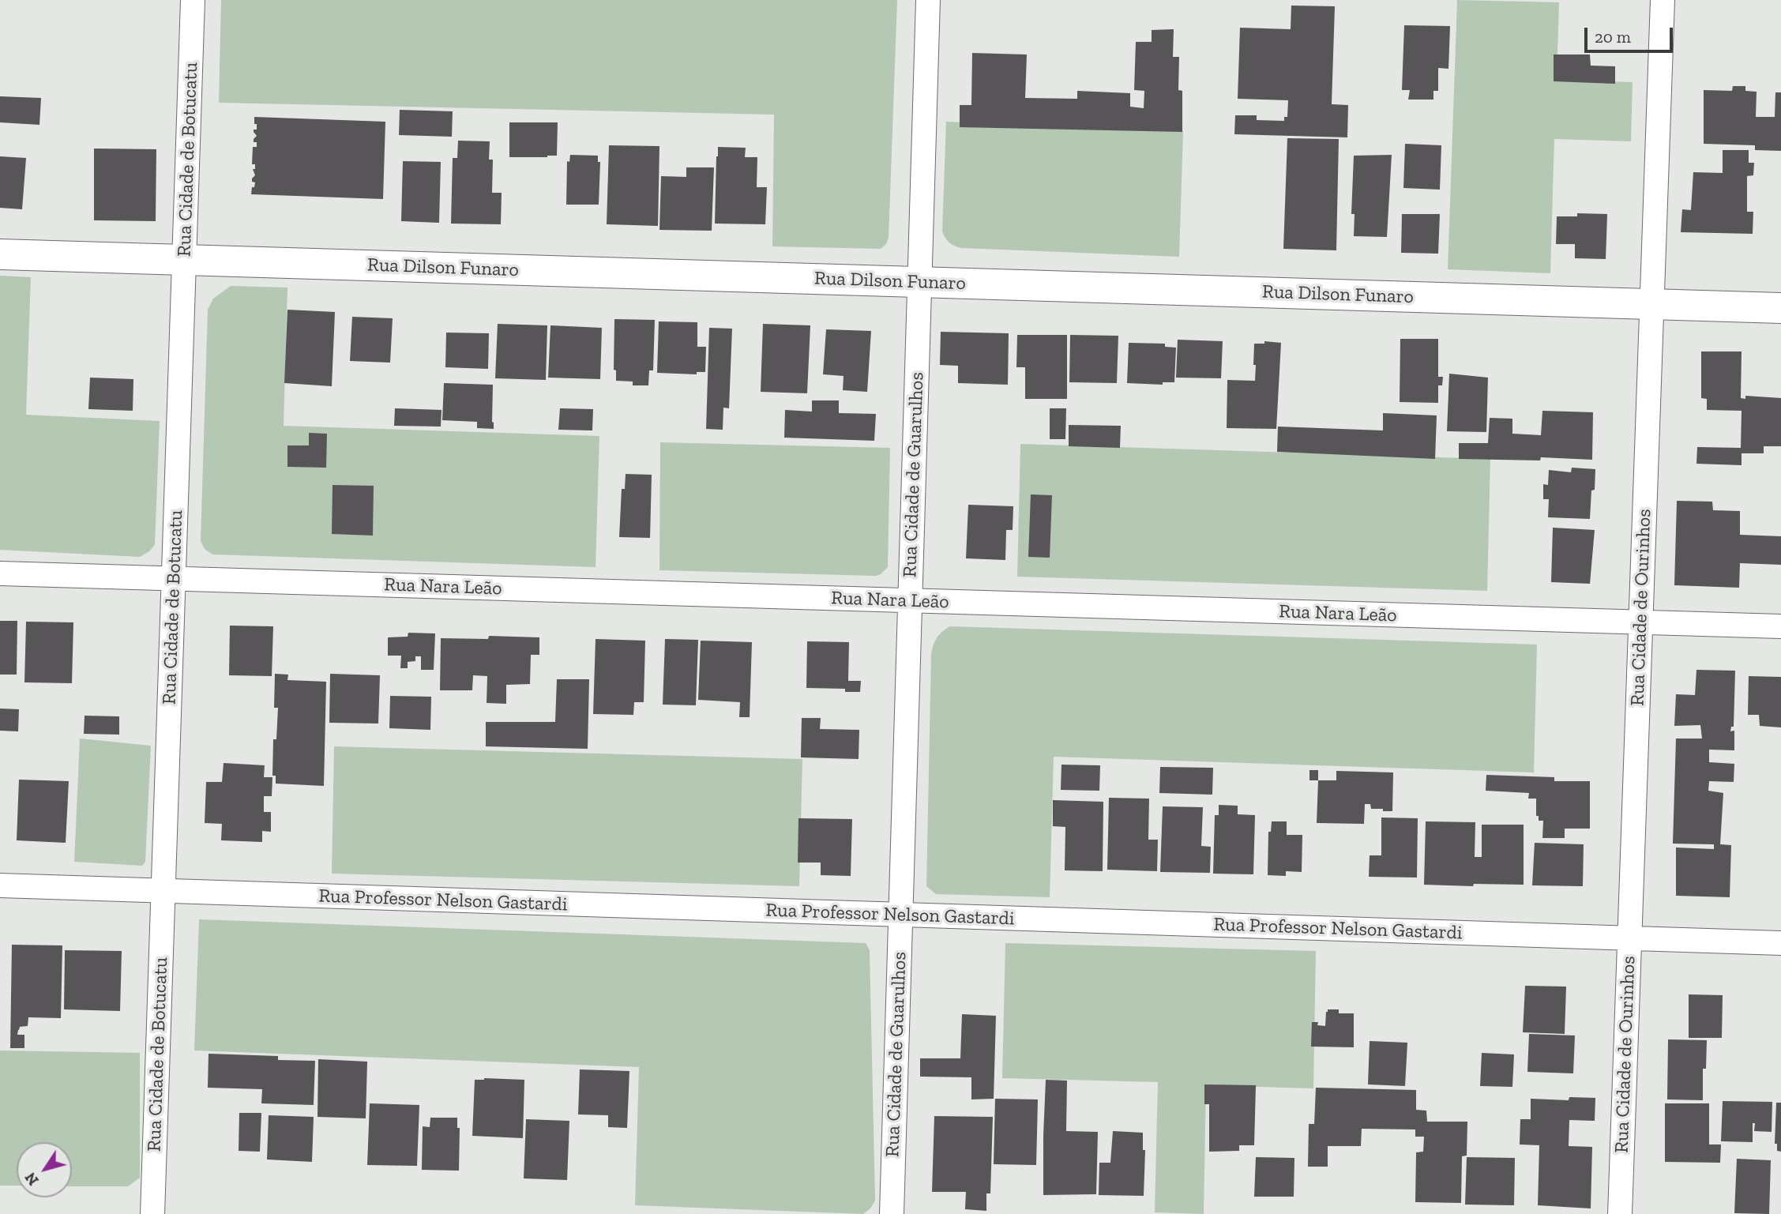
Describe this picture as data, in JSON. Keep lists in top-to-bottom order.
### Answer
{
  "streets": {
    "street": [
      "Rua Cidade de Botucatu",
      "Rua Dilson Funaro",
      "Rua Cidade de Guarulhos",
      "Rua Nara Leão",
      "Rua Cidade de Ourinhos",
      "Rua Professor Nelson Gastardi"
    ]
  },
  "crossings": [
    ["Rua Cidade de Botucatu", "Rua Dilson Funaro"],
    ["Rua Cidade de Botucatu", "Rua Nara Leão"],
    ["Rua Cidade de Botucatu", "Rua Professor Nelson Gastardi"],
    ["Rua Dilson Funaro", "Rua Cidade de Guarulhos"],
    ["Rua Dilson Funaro", "Rua Cidade de Ourinhos"],
    ["Rua Cidade de Guarulhos", "Rua Nara Leão"],
    ["Rua Cidade de Guarulhos", "Rua Professor Nelson Gastardi"],
    ["Rua Nara Leão", "Rua Cidade de Ourinhos"],
    ["Rua Cidade de Ourinhos", "Rua Professor Nelson Gastardi"]
  ],
  "scale_bar": "20 m",
  "north": "bottom left"
}
